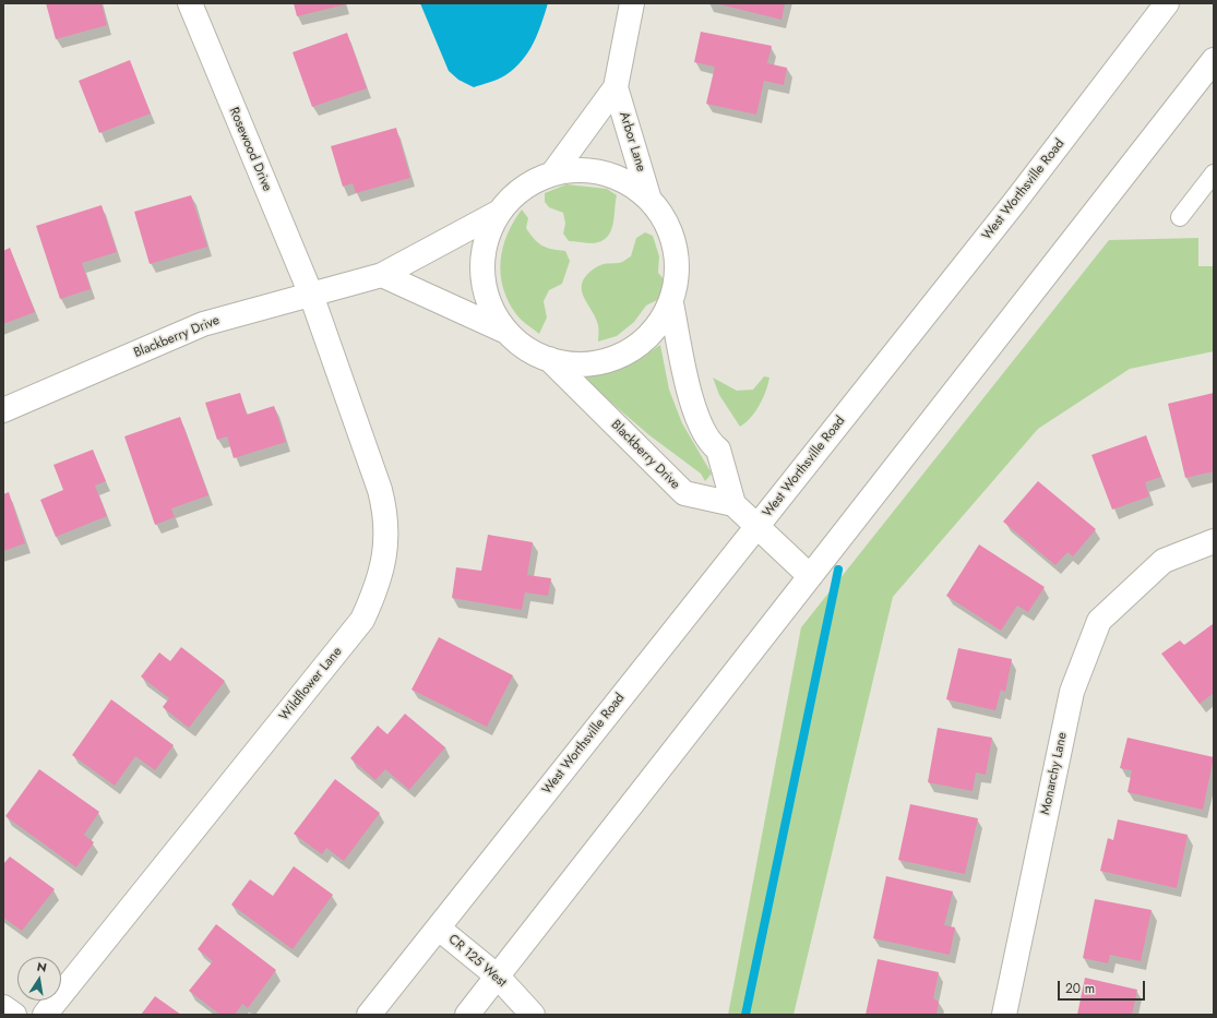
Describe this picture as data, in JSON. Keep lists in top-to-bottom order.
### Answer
{
  "streets": {
    "street": [
      "Arbor Lane",
      "Rosewood Drive",
      "West Worthsville Road",
      "Blackberry Drive",
      "Wildflower Lane",
      "Monarchy Lane",
      "CR 125 West"
    ]
  },
  "crossings": [
    ["Arbor Lane", "Blackberry Drive"],
    ["Rosewood Drive", "Blackberry Drive"],
    ["Rosewood Drive", "Wildflower Lane"],
    ["West Worthsville Road", "CR 125 West"],
    ["Blackberry Drive", "Wildflower Lane"]
  ],
  "scale_bar": "20 m",
  "north": "top"
}
